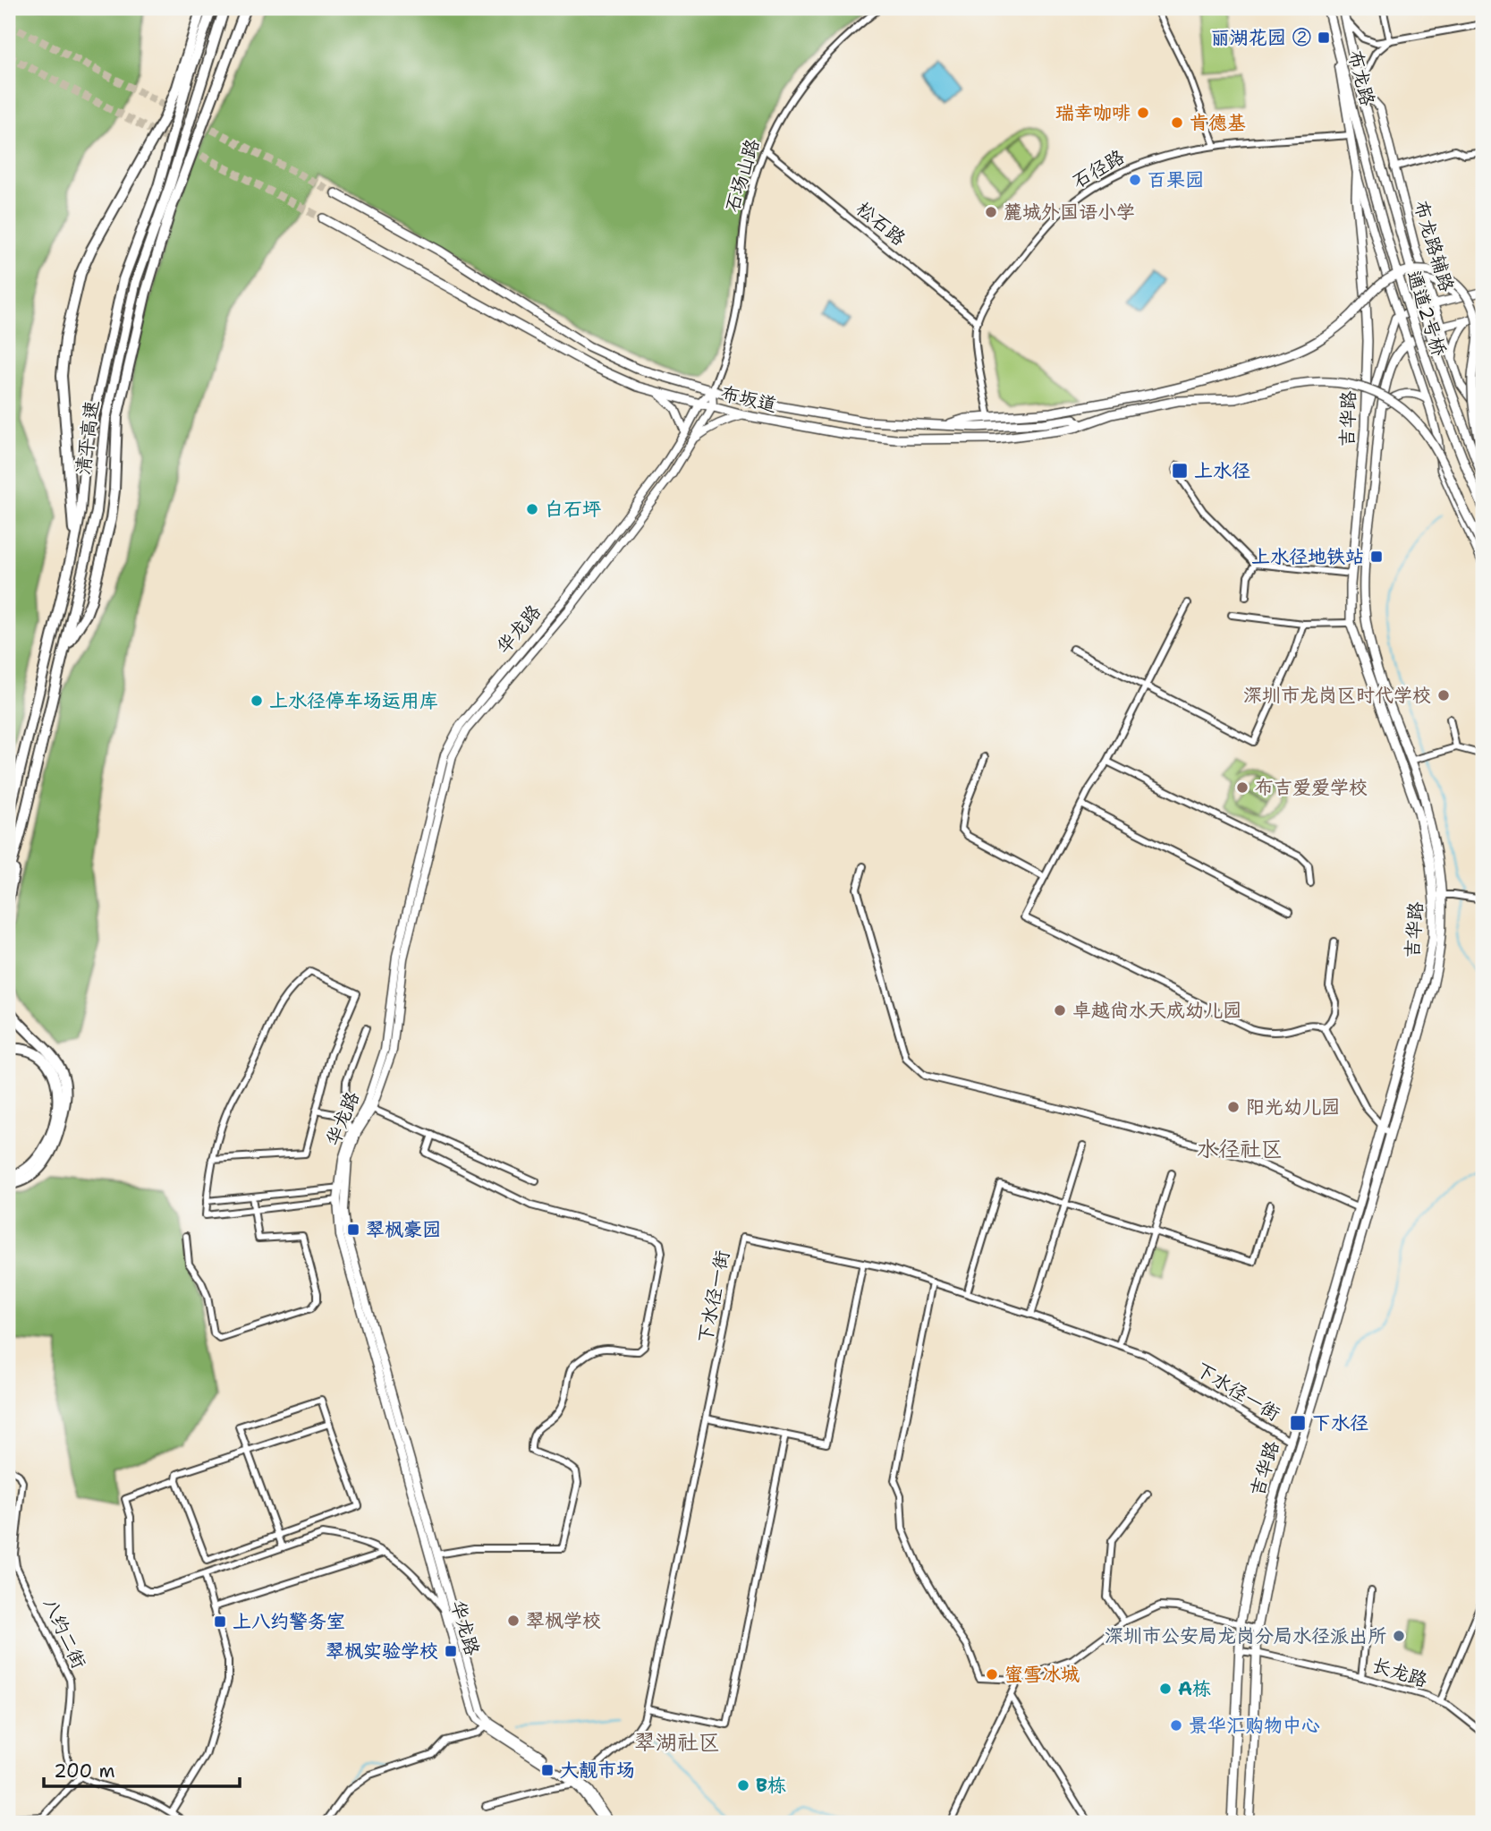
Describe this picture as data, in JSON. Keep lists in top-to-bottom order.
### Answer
{
  "streets": {
    "highway": ["清平高速"],
    "main road": [
      "布龙路",
      "通道2号桥",
      "布坂道",
      "吉华路"
    ],
    "street": [
      "石径路",
      "石场山路",
      "松石路",
      "布龙路辅路",
      "华龙路",
      "下水径一街",
      "八约二街",
      "长龙路"
    ]
  },
  "crossings": [
    ["布龙路", "布龙路辅路"],
    ["布龙路", "通道2号桥"],
    ["布龙路", "吉华路"],
    ["石径路", "松石路"],
    ["石径路", "吉华路"],
    ["石场山路", "松石路"],
    ["石场山路", "布坂道"],
    ["石场山路", "华龙路"],
    ["布坂道", "华龙路"],
    ["吉华路", "下水径一街"],
    ["吉华路", "长龙路"],
    ["华龙路", "下水径一街"]
  ],
  "districts": ["水径社区", "翠湖社区"],
  "places": {
    "transit": [
      "丽湖花园 ②",
      "上水径",
      "上水径地铁站",
      "翠枫豪园",
      "下水径",
      "上八约警务室",
      "翠枫实验学校",
      "大靓市场"
    ],
    "other": [
      "瑞幸咖啡",
      "肯德基",
      "百果园",
      "麓城外国语小学",
      "白石坪",
      "深圳市龙岗区时代学校",
      "上水径停车场运用库",
      "布吉爱爱学校",
      "卓越尚水天成幼儿园",
      "阳光幼儿园",
      "翠枫学校",
      "深圳市公安局龙岗分局水径派出所",
      "蜜雪冰城",
      "A栋",
      "景华汇购物中心",
      "B栋"
    ]
  },
  "scale_bar": "200 m"
}
